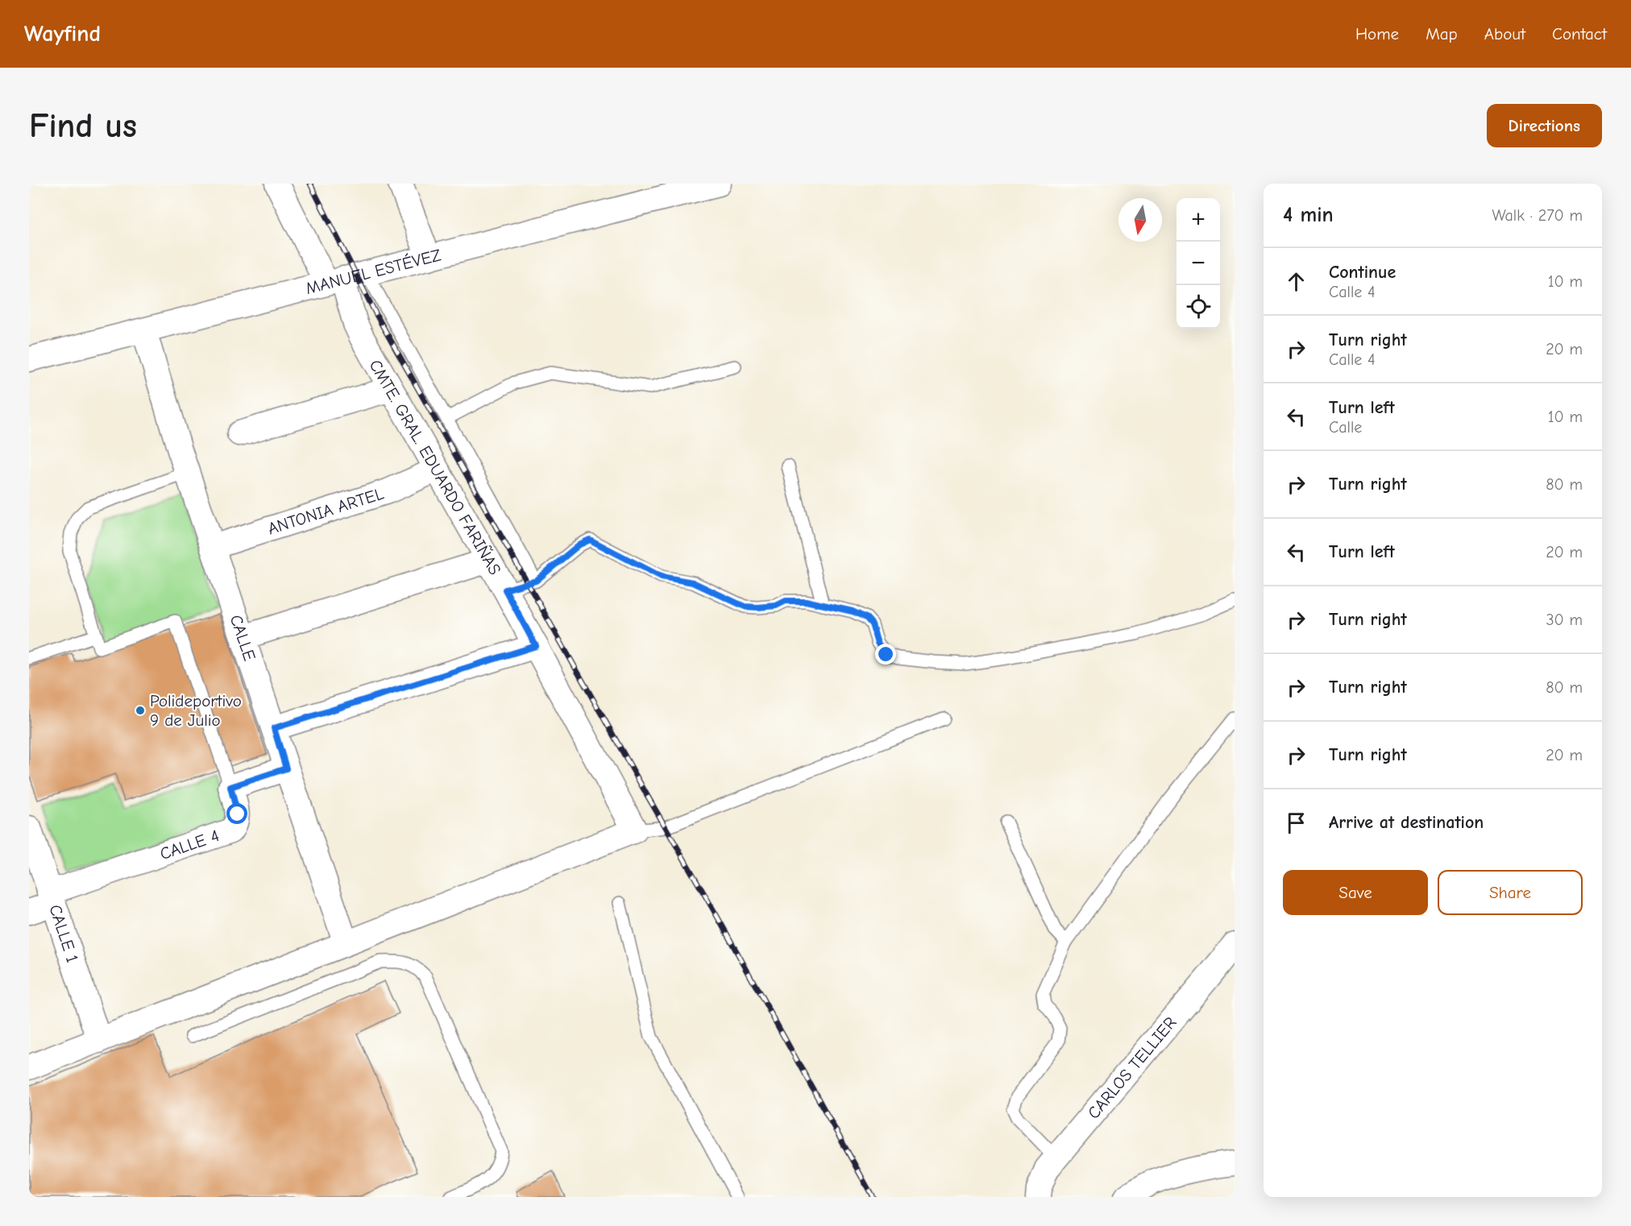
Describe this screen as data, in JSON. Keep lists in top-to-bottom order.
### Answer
{
  "streets": {
    "street": [
      "MANUEL ESTÉVEZ",
      "CMTE. GRAL. EDUARDO FARIÑAS",
      "ANTONIA ARTEL",
      "CALLE",
      "CALLE 4",
      "CALLE 1",
      "CARLOS TELLIER"
    ]
  },
  "crossings": [
    ["MANUEL ESTÉVEZ", "CMTE. GRAL. EDUARDO FARIÑAS"],
    ["MANUEL ESTÉVEZ", "CALLE"],
    ["CMTE. GRAL. EDUARDO FARIÑAS", "ANTONIA ARTEL"],
    ["ANTONIA ARTEL", "CALLE"],
    ["CALLE 4", "CALLE 1"]
  ],
  "places": ["Polideportivo 9 de Julio"],
  "north": "bottom",
  "page": {
    "header": "Wayfind",
    "nav": [
      "Home",
      "Map",
      "About",
      "Contact"
    ],
    "buttons": [
      "Directions",
      ["Save", "Share"]
    ],
    "title": "Find us",
    "heading": ["4 min", "Walk · 270 m"],
    "map_buttons": ["+", "−"],
    "list": [
      ["Continue", "Calle 4", "10 m"],
      ["Turn right", "Calle 4", "20 m"],
      ["Turn left", "Calle", "10 m"],
      ["Turn right", "80 m"],
      ["Turn left", "20 m"],
      ["Turn right", "30 m"],
      ["Turn right", "80 m"],
      ["Turn right", "20 m"],
      "Arrive at destination"
    ]
  }
}
